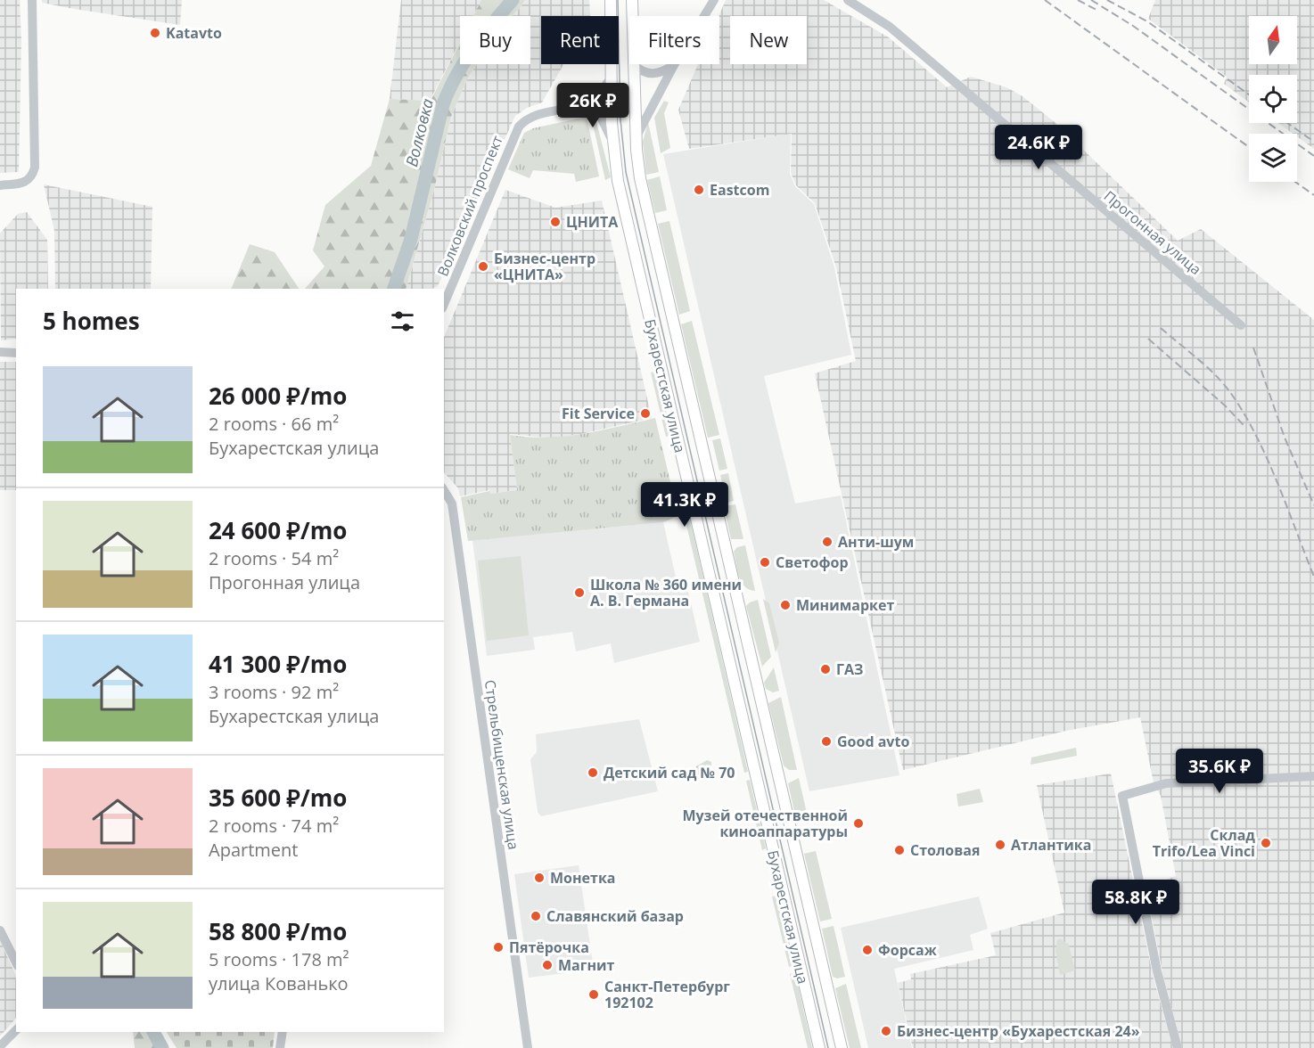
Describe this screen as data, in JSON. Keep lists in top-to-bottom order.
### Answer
{
  "streets": {
    "main road": ["Бухарестская улица"],
    "street": ["Волковский проспект", "Прогонная улица", "Стрельбищенская улица"]
  },
  "crossings": [
    ["Волковский проспект", "Бухарестская улица"]
  ],
  "water": ["Волковка"],
  "places": [
    "Katavto",
    "Eastcom",
    "ЦНИТА",
    "Бизнес-центр «ЦНИТА»",
    "Fit Service",
    "Анти-шум",
    "Светофор",
    "Школа № 360 имени А. В. Германа",
    "Минимаркет",
    "ГАЗ",
    "Good avto",
    "Детский сад № 70",
    "Музей отечественной киноаппаратуры",
    "Склад Trifo/Lea Vinci",
    "Атлантика",
    "Столовая",
    "Монетка",
    "Славянский базар",
    "Пятёрочка",
    "Форсаж",
    "Магнит",
    "Санкт-Петербург 192102",
    "Бизнес-центр «Бухарестская 24»"
  ],
  "north": "top",
  "page": {
    "chip": [
      "Buy",
      "Rent",
      "Filters",
      "New"
    ],
    "price": [
      "26K ₽",
      "24.6K ₽",
      "41.3K ₽",
      "35.6K ₽",
      "58.8K ₽"
    ],
    "heading": "5 homes",
    "list": [
      {
        "name": "26 000 ₽/mo",
        "note": "2 rooms · 66 m² · Бухарестская улица"
      },
      {
        "name": "24 600 ₽/mo",
        "note": "2 rooms · 54 m² · Прогонная улица"
      },
      {
        "name": "41 300 ₽/mo",
        "note": "3 rooms · 92 m² · Бухарестская улица"
      },
      {
        "name": "35 600 ₽/mo",
        "note": "2 rooms · 74 m² · Apartment"
      },
      {
        "name": "58 800 ₽/mo",
        "note": "5 rooms · 178 m² · улица Кованько"
      }
    ]
  }
}
